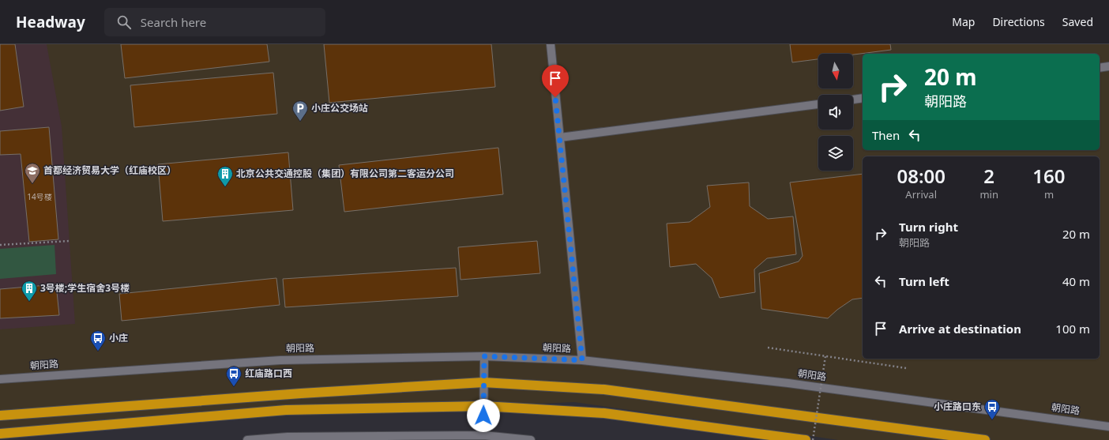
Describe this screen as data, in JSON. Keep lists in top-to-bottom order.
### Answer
{
  "streets": {
    "street": ["朝阳路"]
  },
  "places": {
    "parking": ["小庄公交场站"],
    "school or university": ["首都经济贸易大学（红庙校区）"],
    "building": ["北京公共交通控股（集团）有限公司第二客运分公司", "3号楼;学生宿舍3号楼"],
    "bus stop": ["小庄", "红庙路口西", "小庄路口东"]
  },
  "house_numbers": ["14号楼"],
  "north": "bottom",
  "page": {
    "header": "Headway",
    "search": "Search here",
    "nav": ["Map", "Directions", "Saved"],
    "turn": ["20 m", "朝阳路"],
    "then": "Then",
    "eta": [
      "08:00",
      "Arrival",
      "2",
      "min",
      "160",
      "m"
    ],
    "list": [
      {
        "name": "Turn right",
        "note": "朝阳路",
        "value": "20 m"
      },
      {
        "name": "Turn left",
        "value": "40 m"
      },
      {
        "name": "Arrive at destination",
        "value": "100 m"
      }
    ]
  }
}
